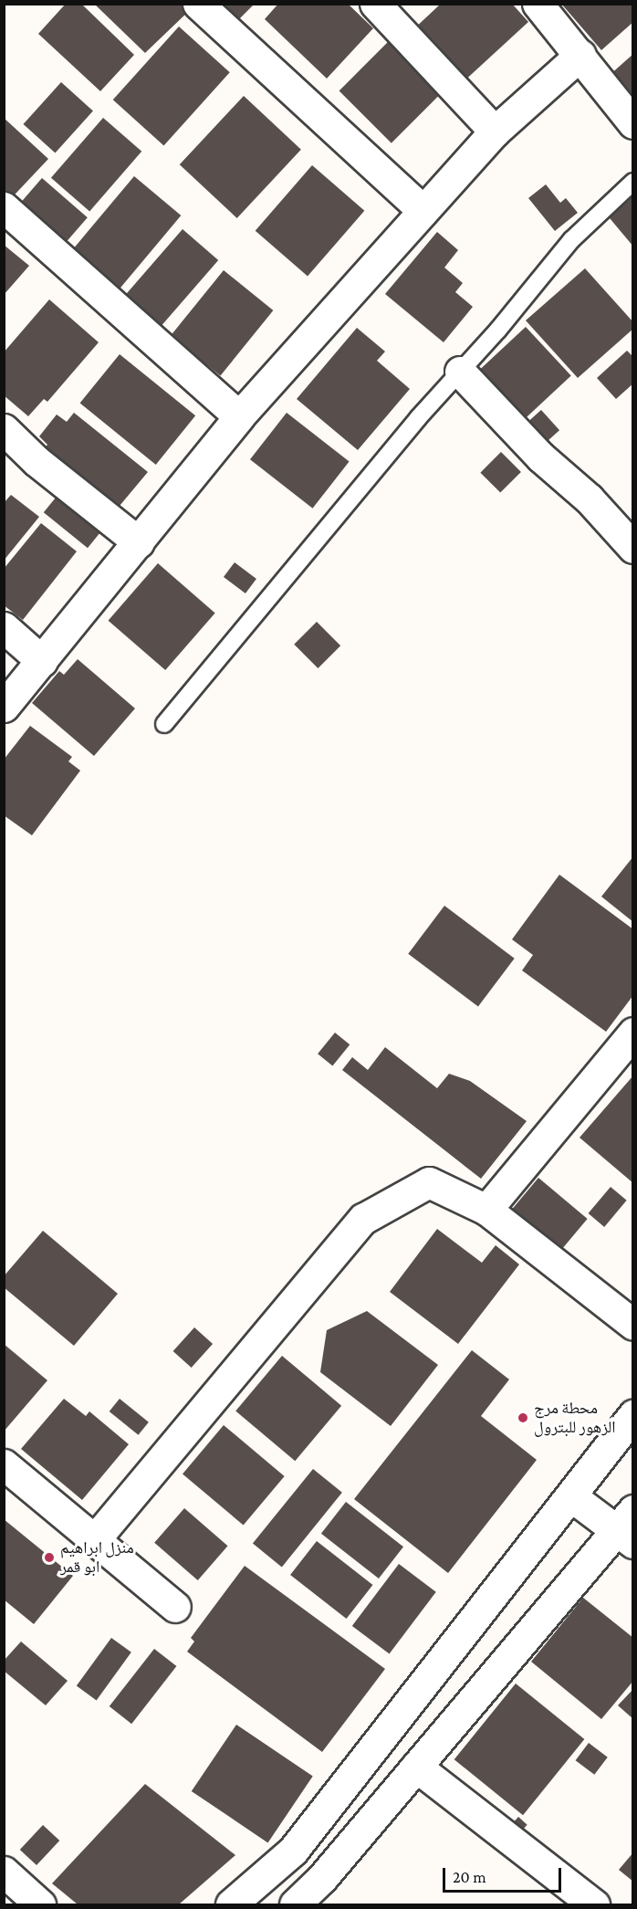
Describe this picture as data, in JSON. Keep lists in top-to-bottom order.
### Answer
{
  "places": ["محطة مرج الزهور للبترول", "منزل ابراهيم ابو قمر"],
  "scale_bar": "20 m"
}
